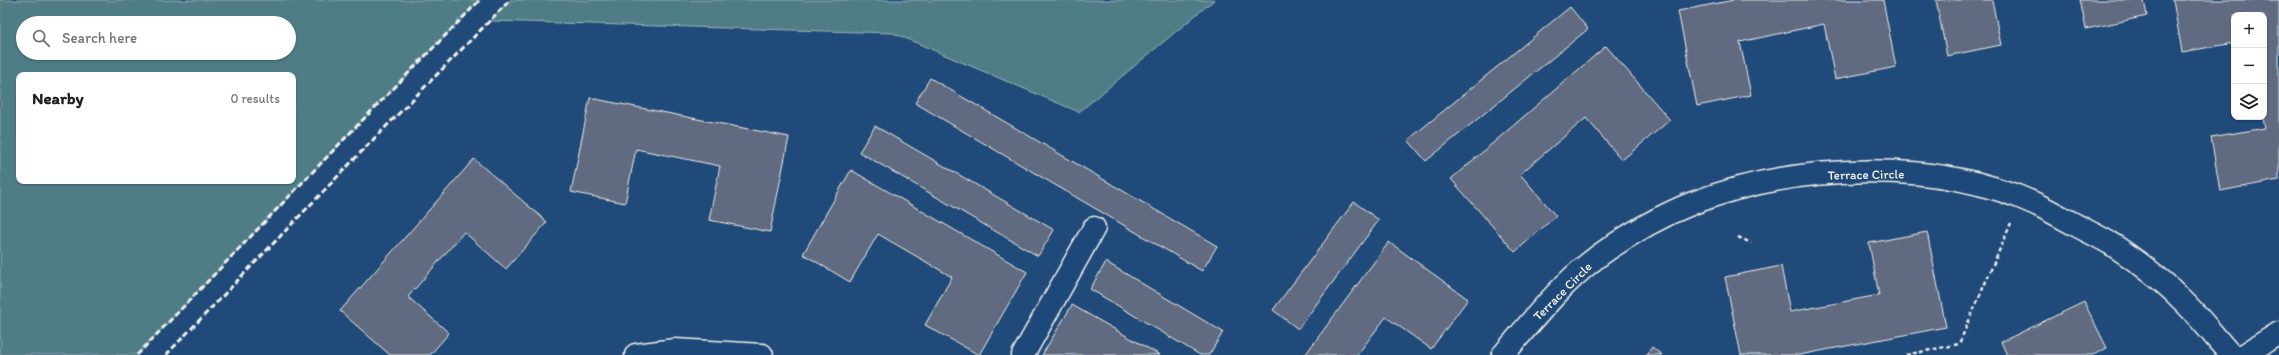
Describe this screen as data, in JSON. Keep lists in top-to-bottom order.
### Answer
{
  "streets": {
    "street": ["Terrace Circle"]
  },
  "page": {
    "map_buttons": ["+", "−"],
    "search": "Search here",
    "heading": ["Nearby", "0 results"]
  }
}
